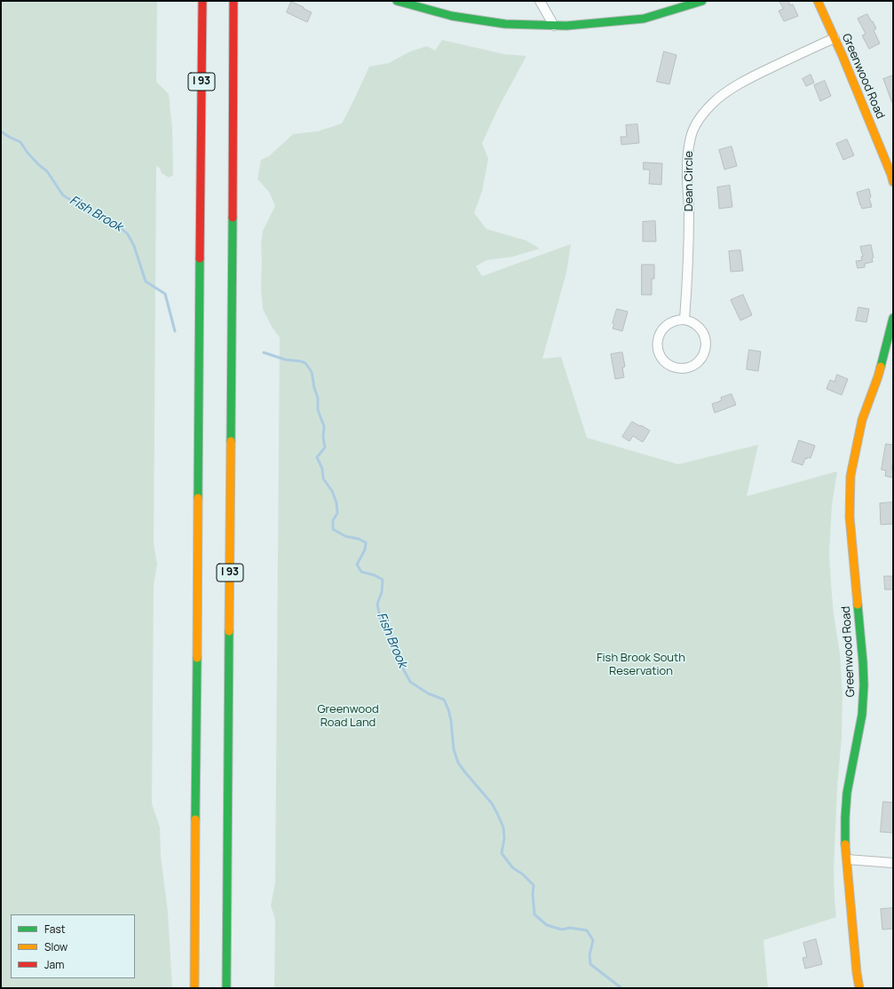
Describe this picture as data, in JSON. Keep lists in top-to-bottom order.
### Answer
{
  "streets": {
    "main road": ["Greenwood Road", "I 93"],
    "street": ["Dean Circle"]
  },
  "crossings": [
    ["Greenwood Road", "Dean Circle"]
  ],
  "water": ["Fish Brook"],
  "parks": ["Fish Brook South Reservation", "Greenwood Road Land"],
  "legend": ["Fast", "Slow", "Jam"]
}
